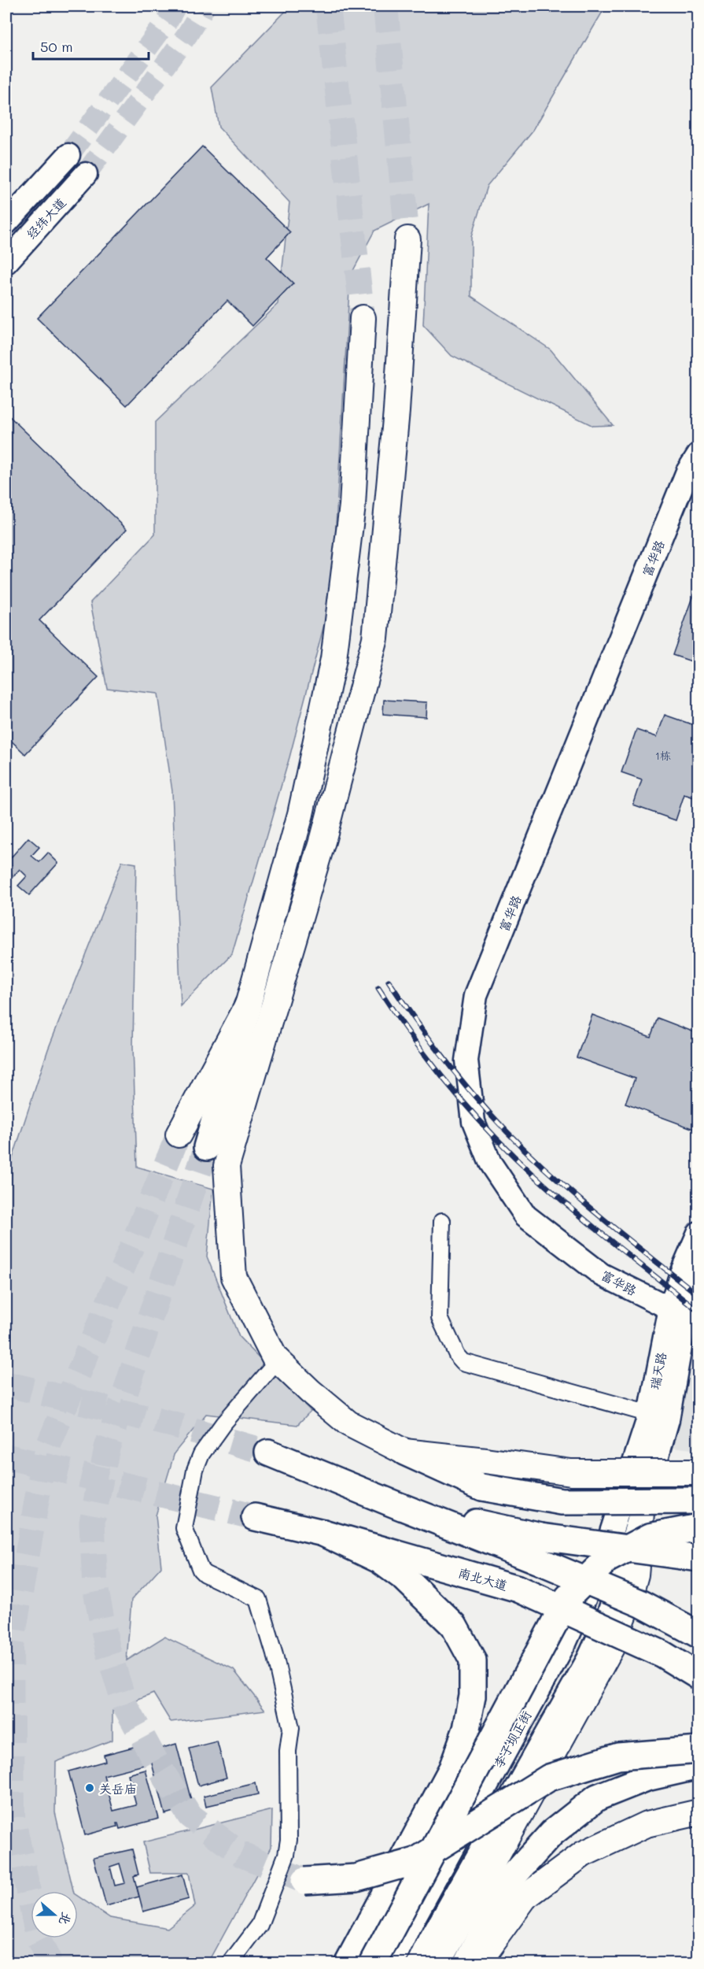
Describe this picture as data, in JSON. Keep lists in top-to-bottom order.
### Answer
{
  "streets": {
    "highway": ["南北大道"],
    "main road": [
      "经纬大道",
      "富华路",
      "瑞天路",
      "李子坝正街"
    ]
  },
  "crossings": [
    ["富华路", "瑞天路"],
    ["瑞天路", "李子坝正街"]
  ],
  "places": ["关岳庙"],
  "house_numbers": ["1栋"],
  "scale_bar": "50 m",
  "north": "right"
}
